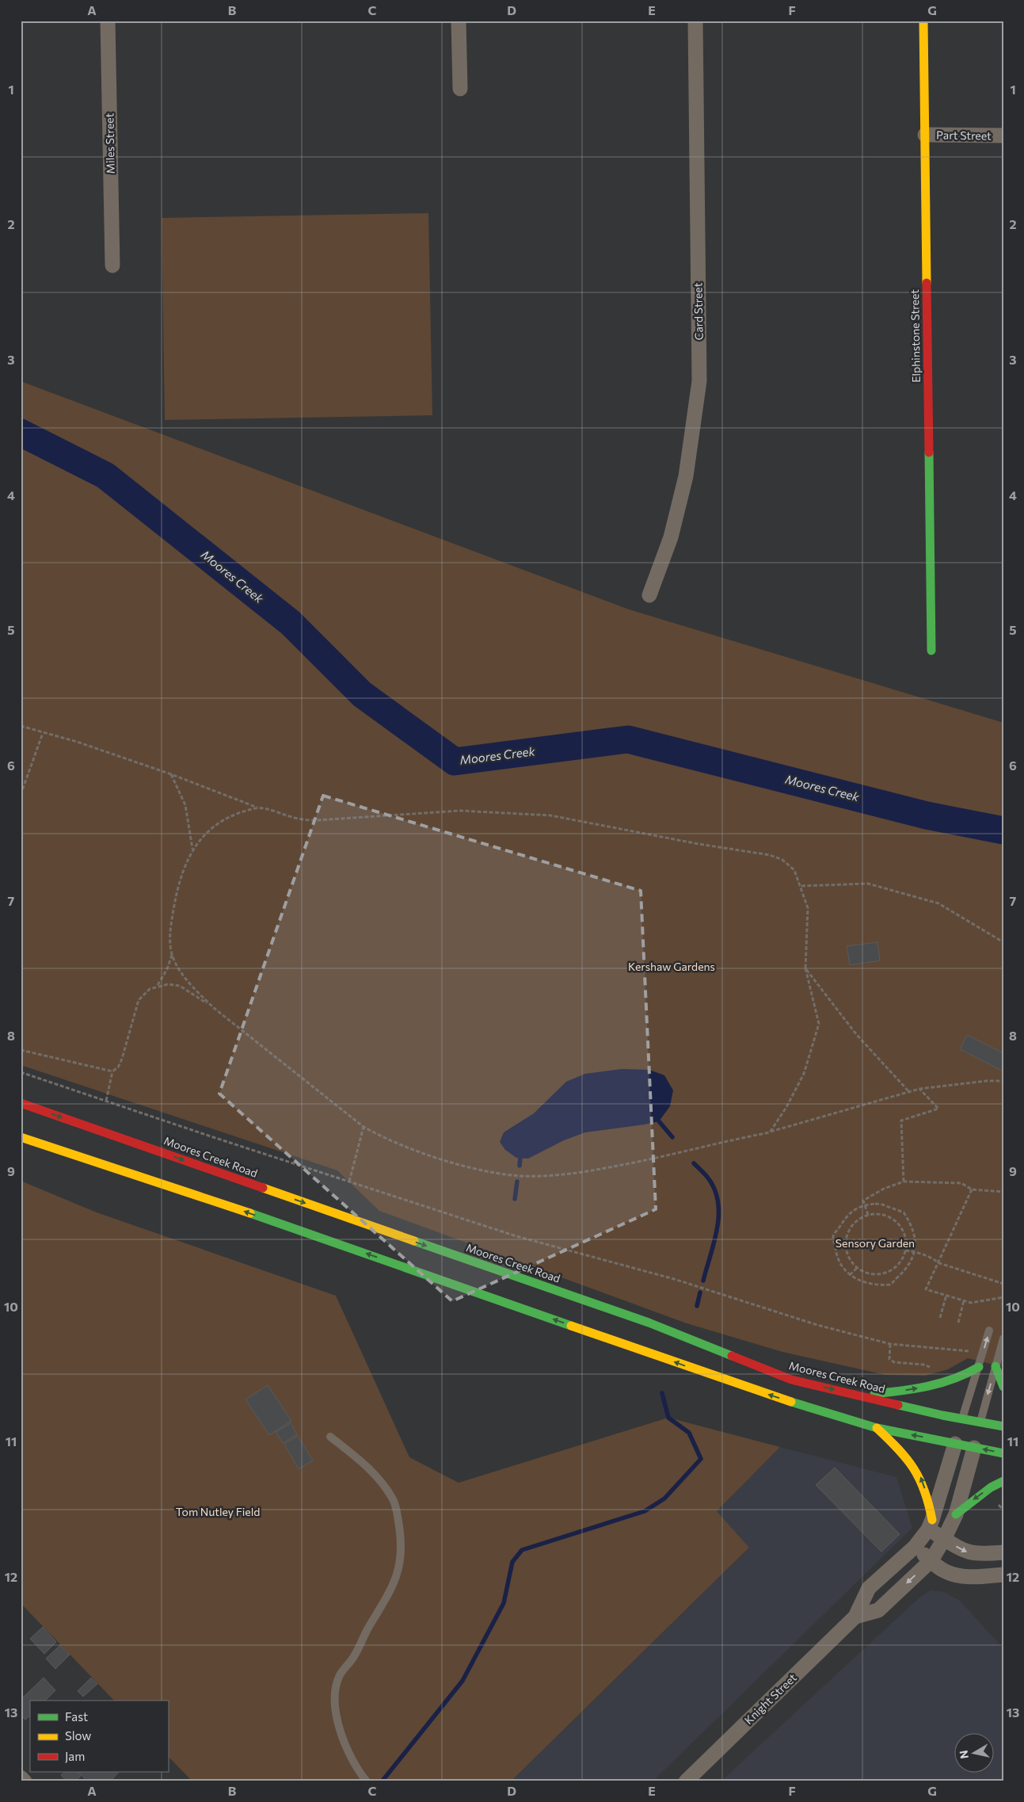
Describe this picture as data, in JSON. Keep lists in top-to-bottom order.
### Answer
{
  "streets": {
    "main road": ["Elphinstone Street", "Moores Creek Road"],
    "street": [
      "Part Street",
      "Miles Street",
      "Card Street",
      "Knight Street"
    ]
  },
  "crossings": [
    ["Part Street", "Elphinstone Street"],
    ["Moores Creek Road", "Knight Street"]
  ],
  "water": ["Moores Creek"],
  "parks": ["Kershaw Gardens", "Sensory Garden", "Tom Nutley Field"],
  "legend": ["Fast", "Slow", "Jam"],
  "north": "left",
  "grid": {
    "columns": [
      "A",
      "B",
      "C",
      "D",
      "E",
      "F",
      "G"
    ],
    "rows": [
      "1",
      "2",
      "3",
      "4",
      "5",
      "6",
      "7",
      "8",
      "9",
      "10",
      "11",
      "12",
      "13"
    ]
  }
}
